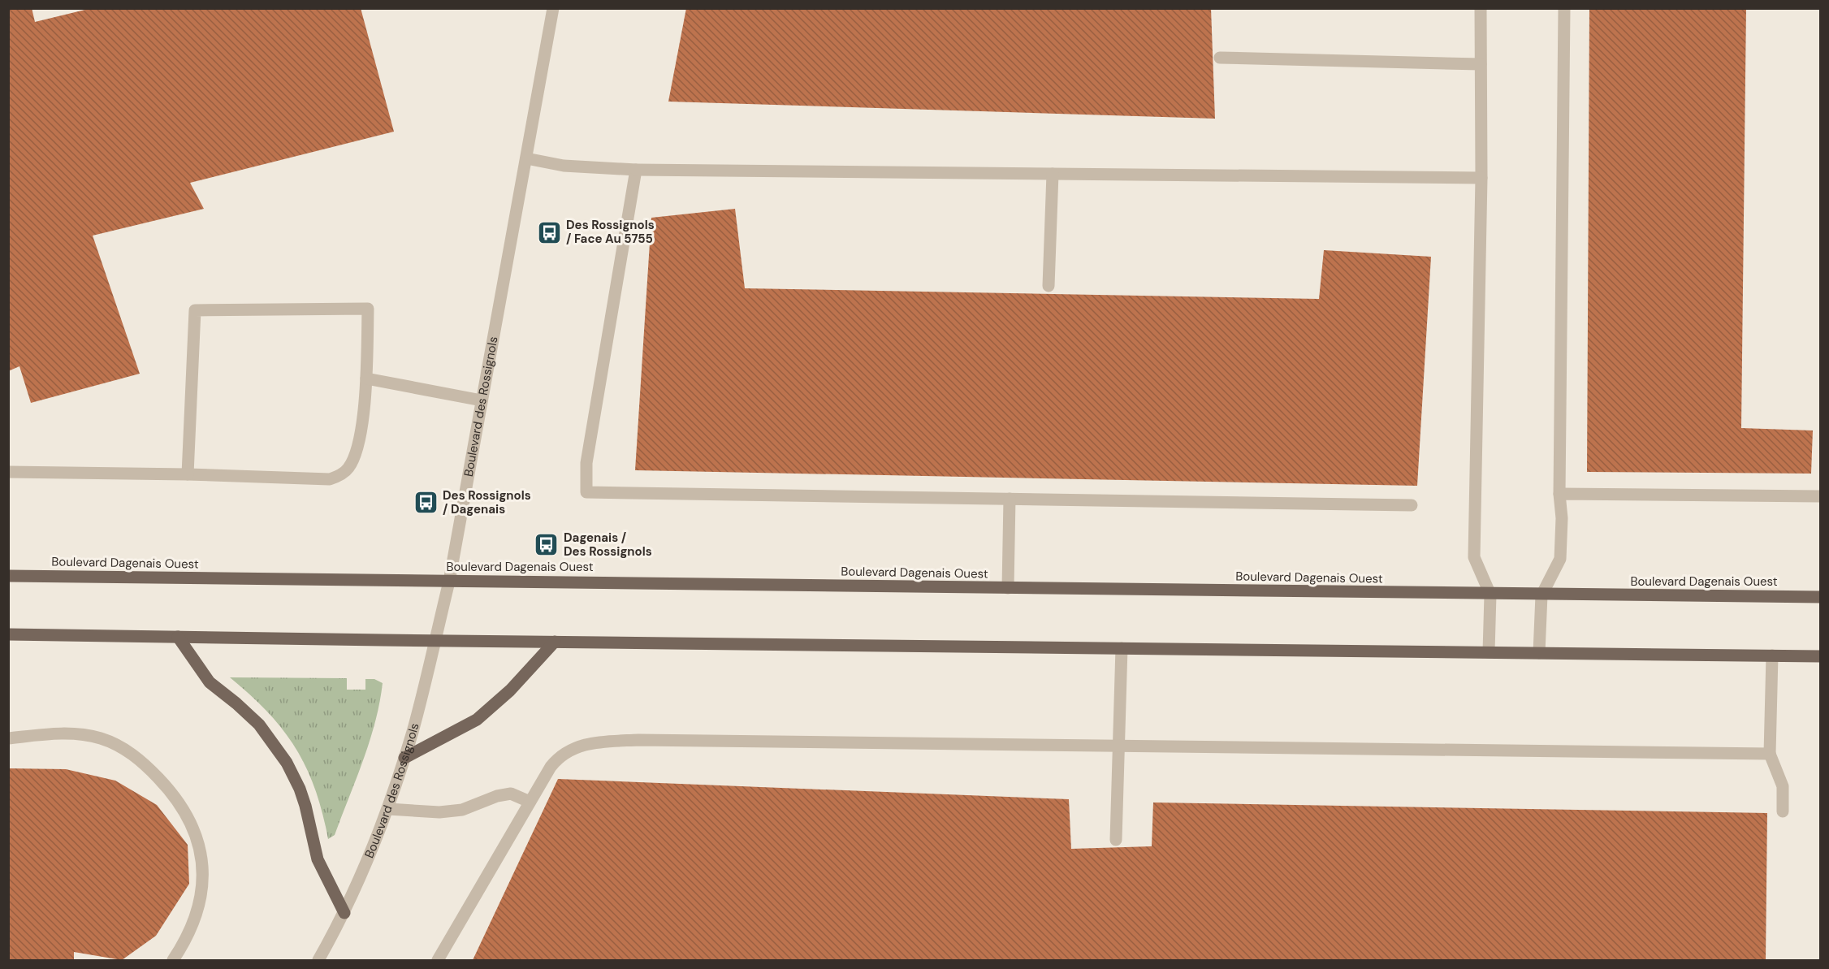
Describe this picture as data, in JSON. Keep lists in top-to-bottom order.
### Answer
{
  "streets": {
    "main road": ["Boulevard Dagenais Ouest"],
    "street": ["Boulevard des Rossignols"]
  },
  "crossings": [
    ["Boulevard des Rossignols", "Boulevard Dagenais Ouest"]
  ],
  "places": {
    "bus stop": ["Des Rossignols / Face Au 5755", "Des Rossignols / Dagenais", "Dagenais / Des Rossignols"]
  }
}
